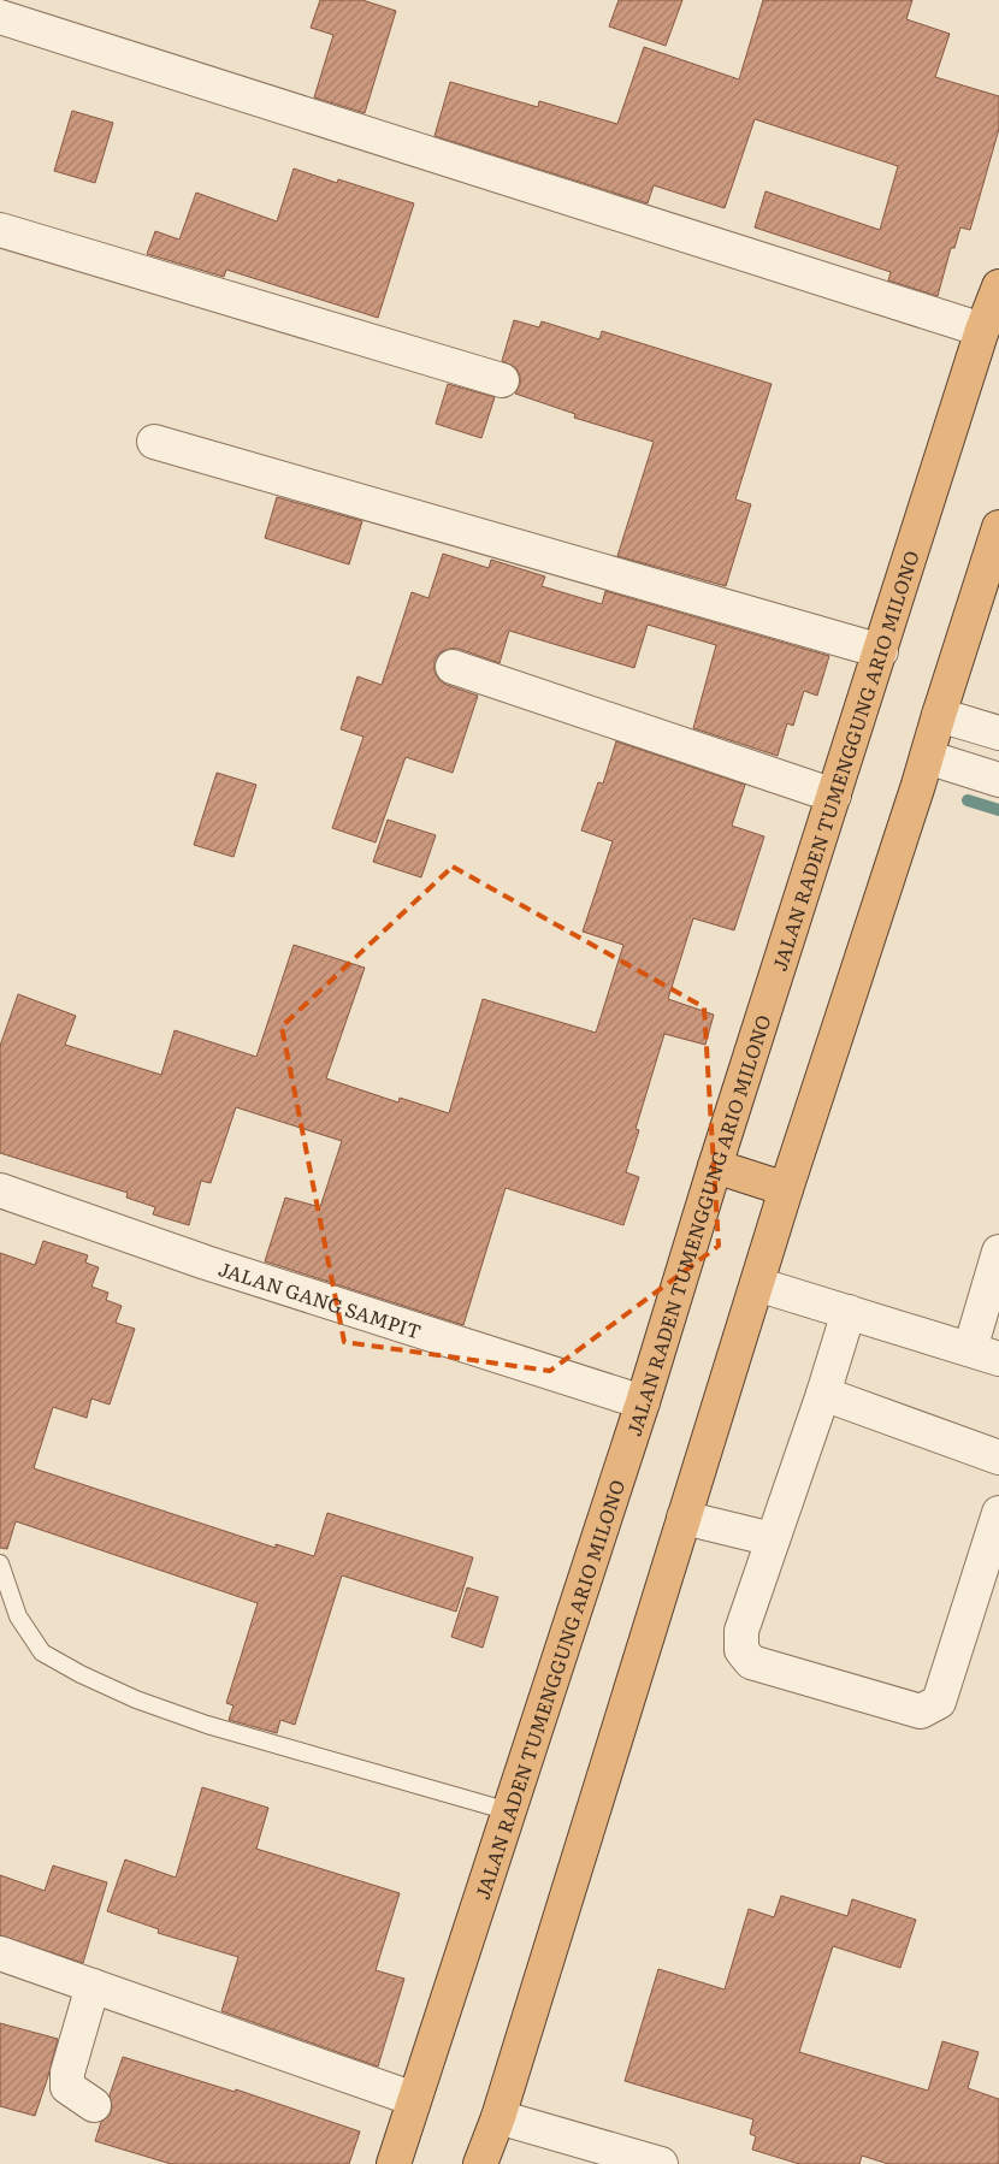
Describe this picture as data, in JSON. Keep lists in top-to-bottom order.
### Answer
{
  "streets": {
    "highway": ["JALAN RADEN TUMENGGUNG ARIO MILONO"],
    "street": ["JALAN GANG SAMPIT"]
  },
  "crossings": [
    ["JALAN RADEN TUMENGGUNG ARIO MILONO", "JALAN GANG SAMPIT"]
  ]
}
